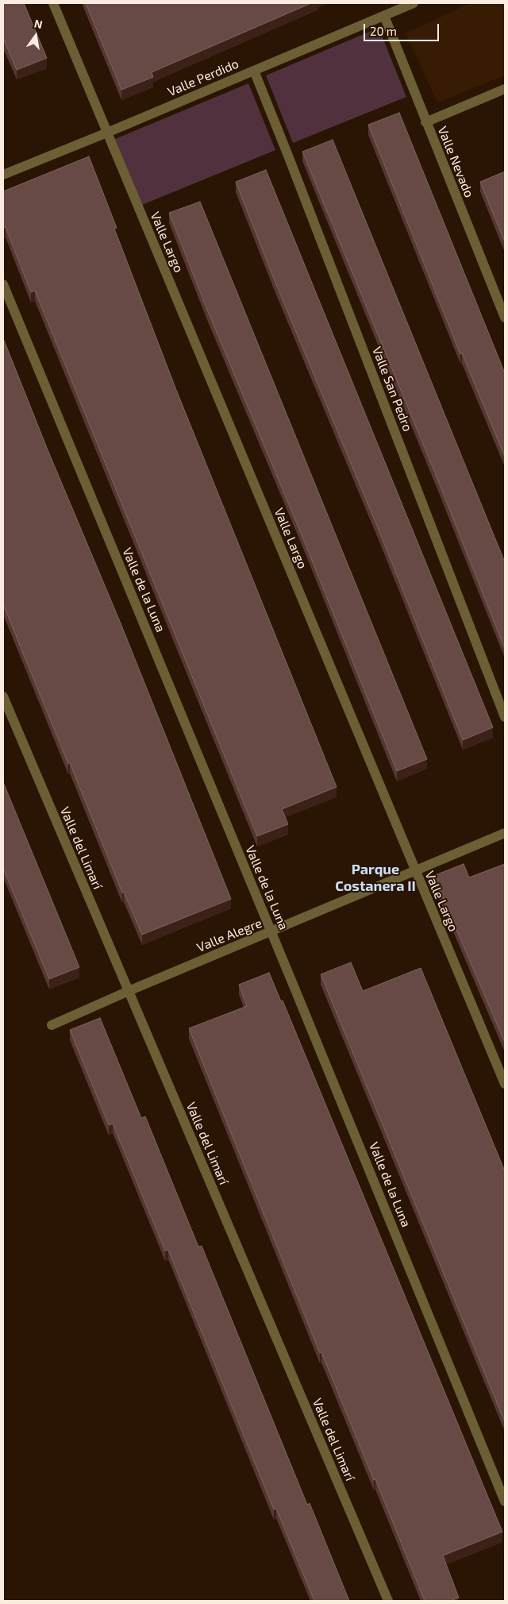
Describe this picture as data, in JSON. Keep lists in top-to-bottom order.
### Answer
{
  "streets": {
    "street": [
      "Valle Perdido",
      "Valle Nevado",
      "Valle Largo",
      "Valle San Pedro",
      "Valle de la Luna",
      "Valle del Limarí",
      "Valle Alegre"
    ]
  },
  "crossings": [
    ["Valle Perdido", "Valle Nevado"],
    ["Valle Perdido", "Valle Largo"],
    ["Valle Perdido", "Valle San Pedro"],
    ["Valle Largo", "Valle Alegre"],
    ["Valle de la Luna", "Valle Alegre"],
    ["Valle del Limarí", "Valle Alegre"]
  ],
  "districts": ["Parque Costanera II"],
  "scale_bar": "20 m",
  "north": "top"
}
